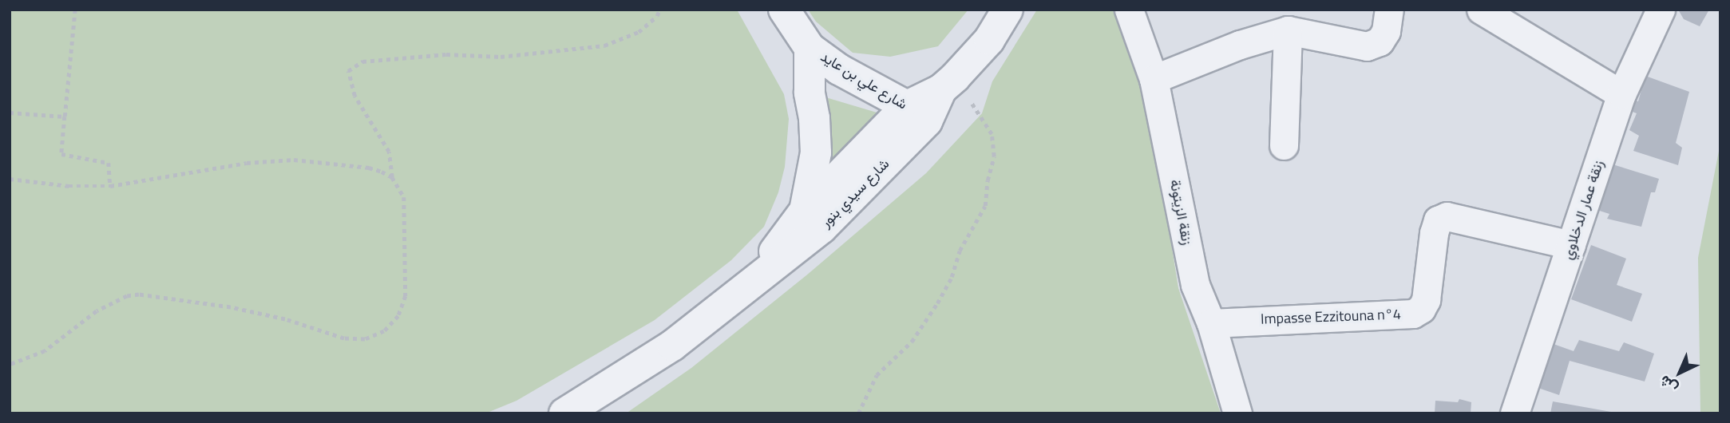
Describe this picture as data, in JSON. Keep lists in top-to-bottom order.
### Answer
{
  "streets": {
    "street": [
      "شارع علي بن عايد",
      "شارع سيدي بنور",
      "زنقة عمار الدخلاوي",
      "زنقة الزيتونة",
      "Impasse Ezzitouna n°4"
    ]
  },
  "crossings": [
    ["شارع علي بن عايد", "شارع سيدي بنور"],
    ["زنقة عمار الدخلاوي", "Impasse Ezzitouna n°4"],
    ["زنقة الزيتونة", "Impasse Ezzitouna n°4"]
  ],
  "north": "bottom left"
}
